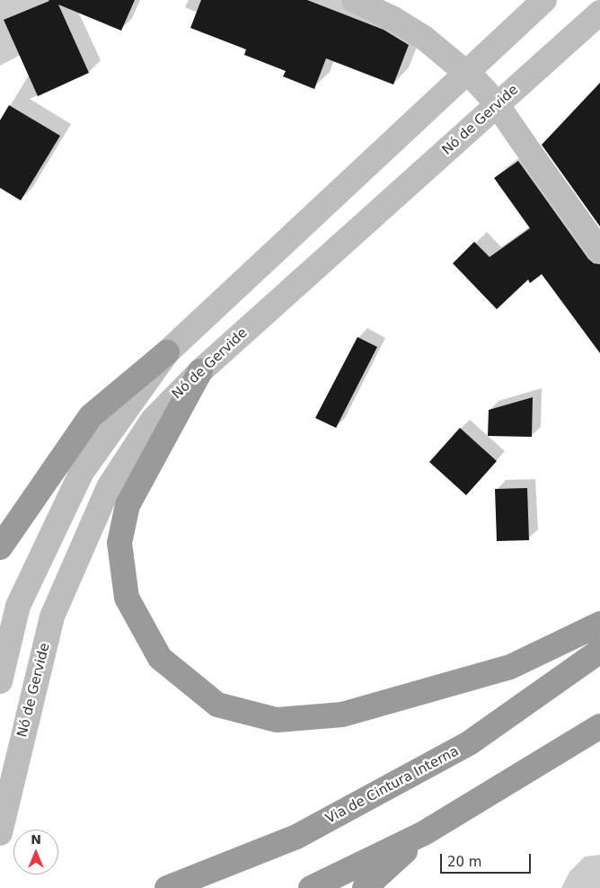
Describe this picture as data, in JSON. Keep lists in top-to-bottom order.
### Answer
{
  "streets": {
    "highway": ["Via de Cintura Interna"],
    "main road": ["Nó de Gervide"]
  },
  "scale_bar": "20 m",
  "north": "top"
}
